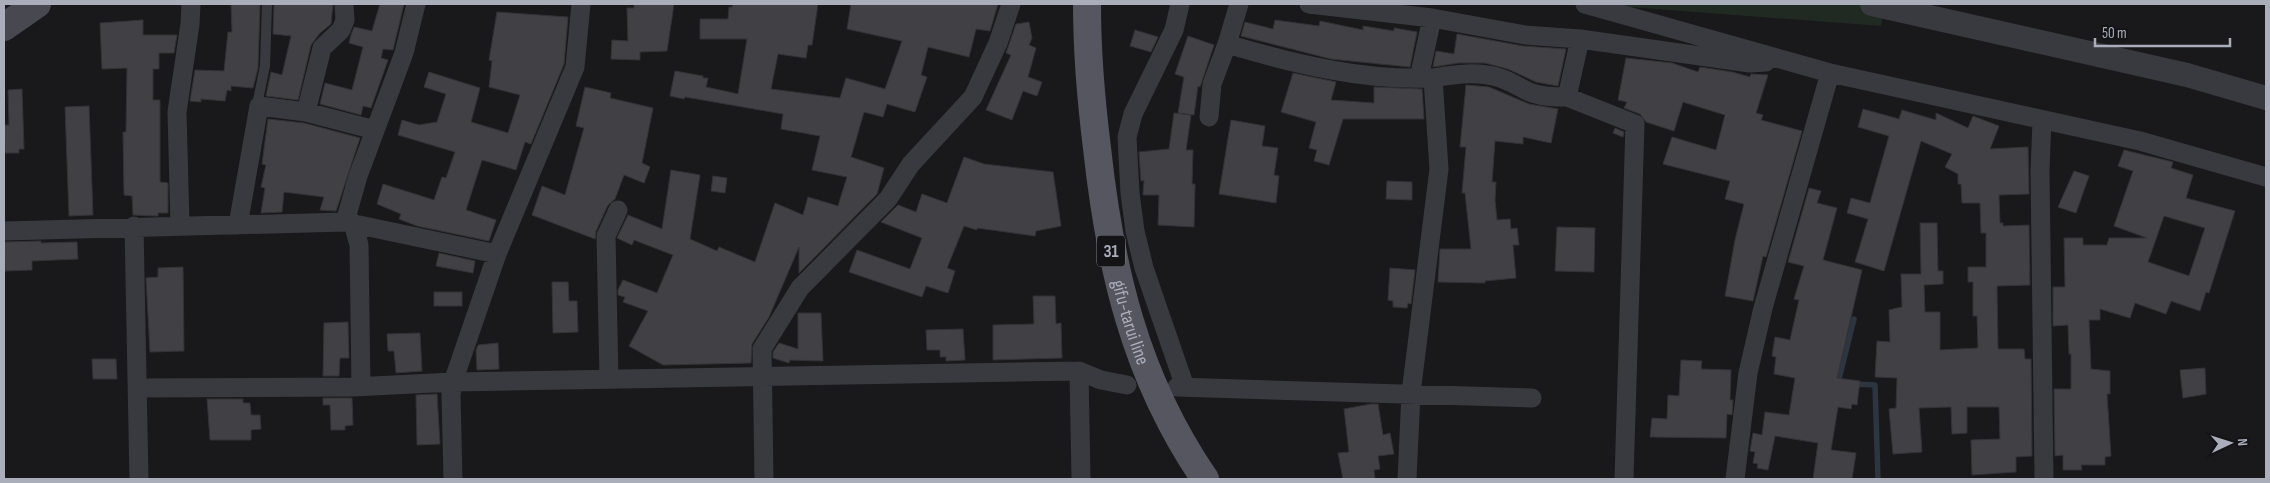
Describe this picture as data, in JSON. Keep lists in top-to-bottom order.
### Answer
{
  "streets": {
    "main road": ["31", "gifu-tarui line"]
  },
  "scale_bar": "50 m",
  "north": "right"
}
